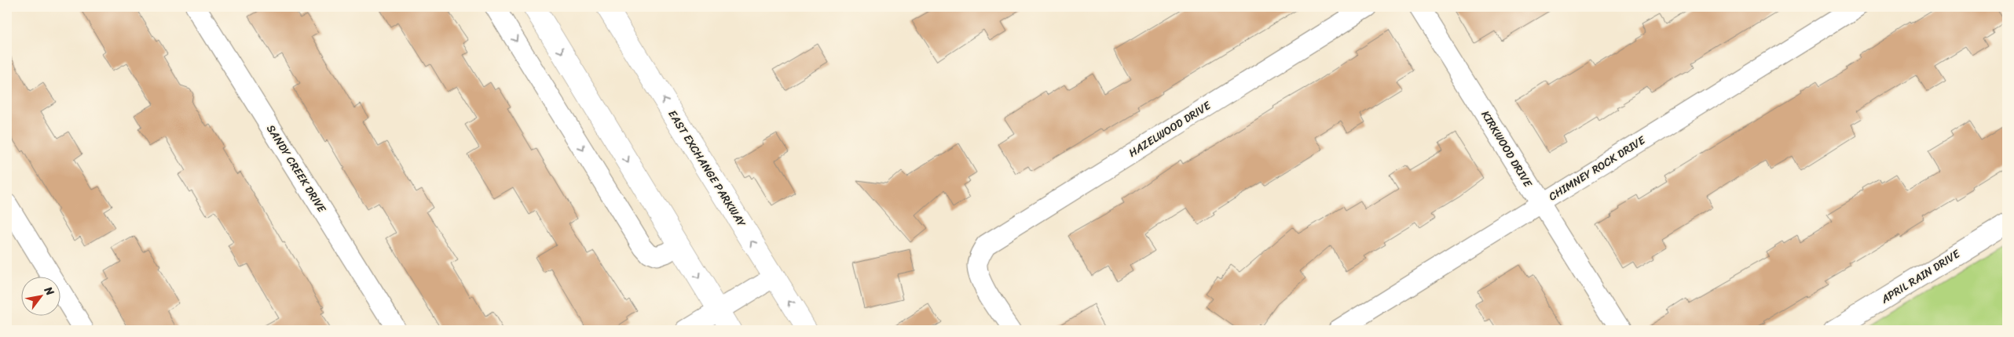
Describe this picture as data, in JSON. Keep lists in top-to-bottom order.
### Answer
{
  "streets": {
    "main road": ["EAST EXCHANGE PARKWAY"],
    "street": [
      "HAZELWOOD DRIVE",
      "KIRKWOOD DRIVE",
      "SANDY CREEK DRIVE",
      "CHIMNEY ROCK DRIVE",
      "APRIL RAIN DRIVE"
    ]
  },
  "crossings": [
    ["KIRKWOOD DRIVE", "CHIMNEY ROCK DRIVE"]
  ],
  "north": "top right"
}
